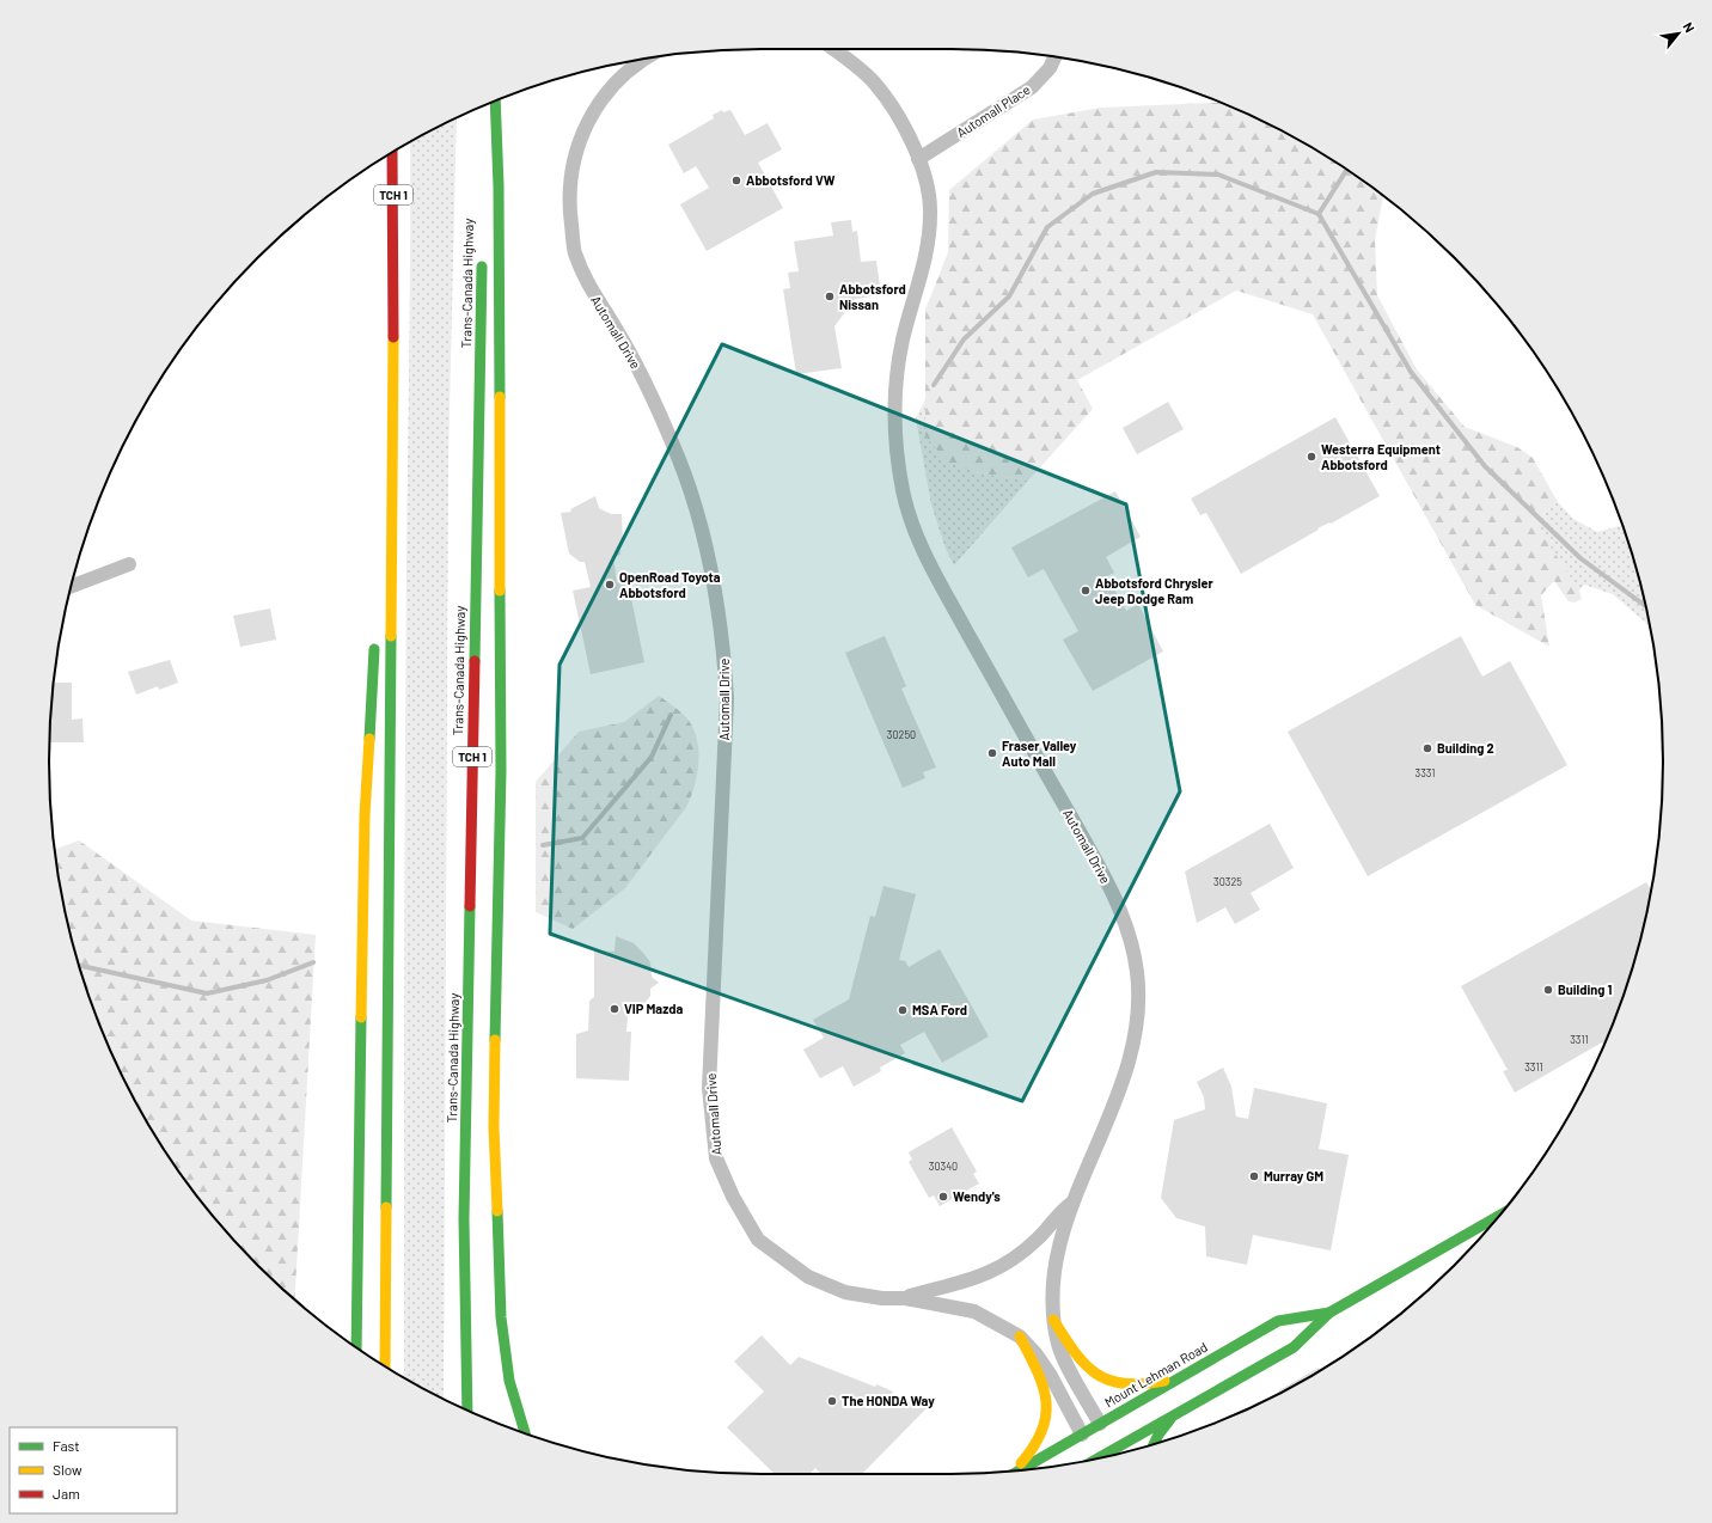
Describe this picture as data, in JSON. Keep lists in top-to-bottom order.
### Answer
{
  "streets": {
    "main road": ["TCH 1", "Trans-Canada Highway", "Mount Lehman Road"],
    "street": ["Automall Place", "Automall Drive"]
  },
  "crossings": [
    ["Automall Place", "Automall Drive"],
    ["Automall Drive", "Mount Lehman Road"]
  ],
  "places": [
    "Abbotsford VW",
    "Abbotsford Nissan",
    "Westerra Equipment Abbotsford",
    "OpenRoad Toyota Abbotsford",
    "Abbotsford Chrysler Jeep Dodge Ram",
    "Building 2",
    "Fraser Valley Auto Mall",
    "Building 1",
    "VIP Mazda",
    "MSA Ford",
    "Murray GM",
    "Wendy's",
    "The HONDA Way"
  ],
  "house_numbers": [
    "30250",
    "3331",
    "30325",
    "3311",
    "3311",
    "30340"
  ],
  "legend": ["Fast", "Slow", "Jam"],
  "north": "top right"
}
